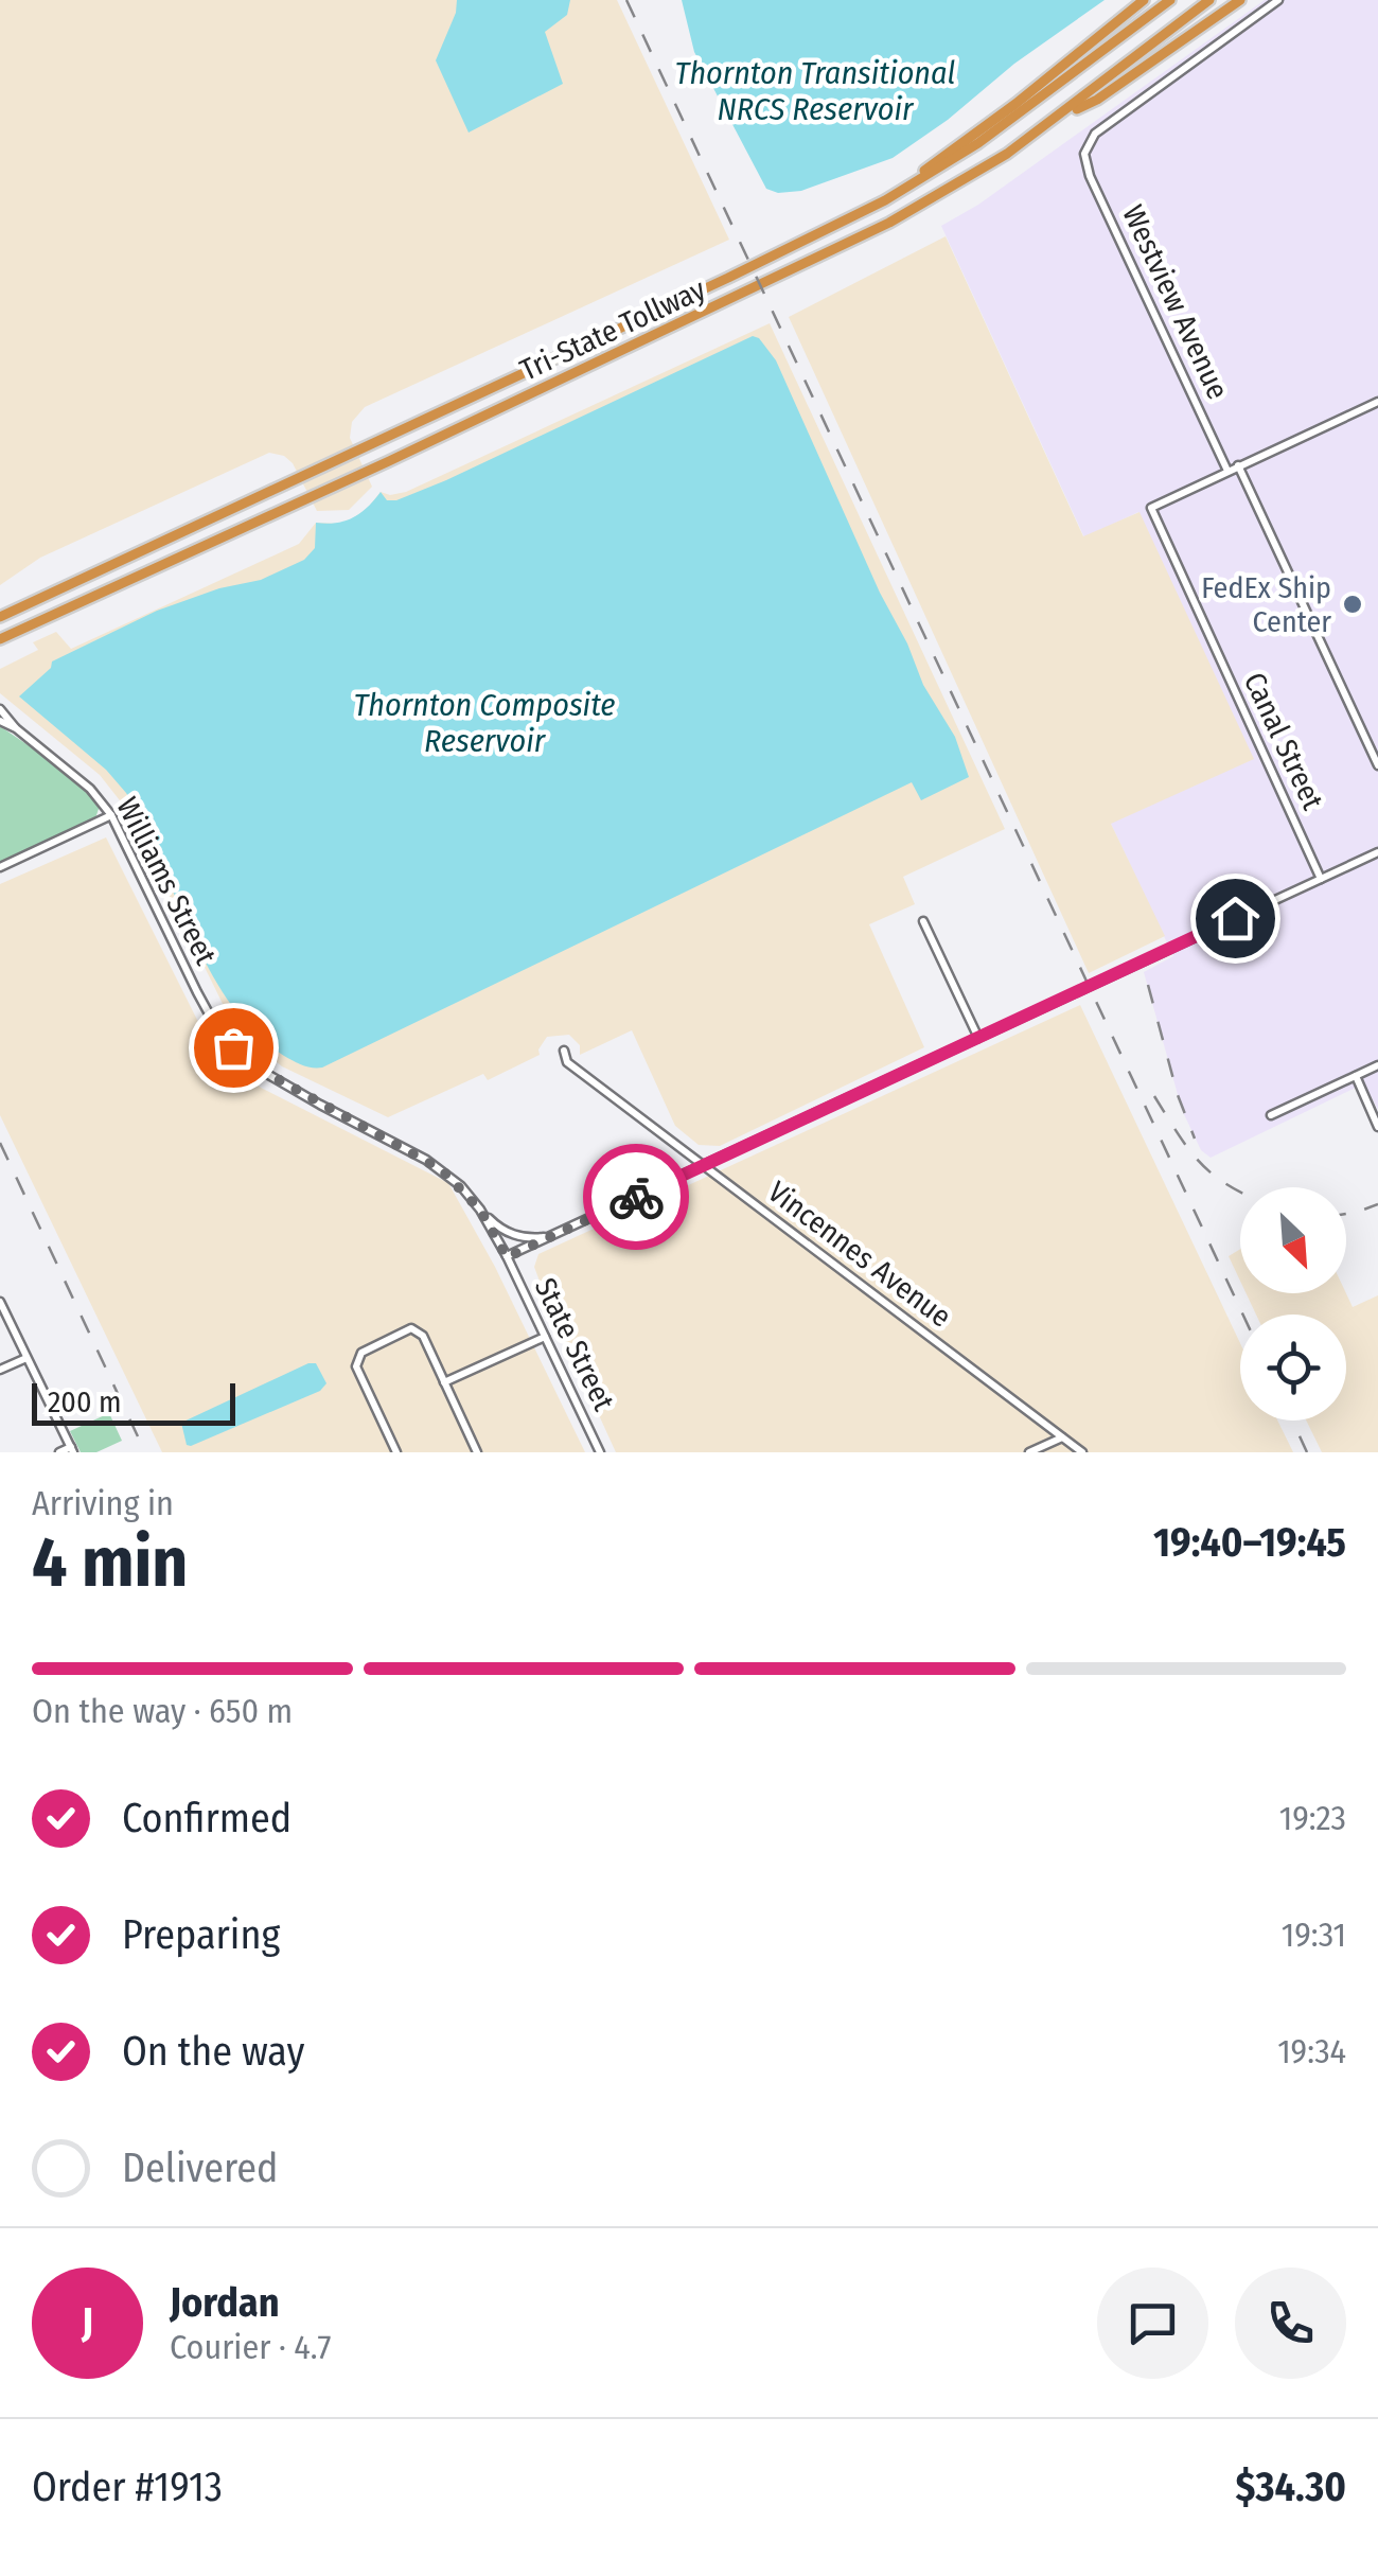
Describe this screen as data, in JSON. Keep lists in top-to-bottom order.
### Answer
{
  "streets": {
    "highway": ["Tri-State Tollway"],
    "street": [
      "Westview Avenue",
      "Canal Street",
      "Williams Street",
      "Vincennes Avenue",
      "State Street"
    ]
  },
  "crossings": [
    ["Westview Avenue", "Canal Street"],
    ["Williams Street", "State Street"]
  ],
  "water": ["Thornton Transitional NRCS Reservoir", "Thornton Composite Reservoir"],
  "places": ["FedEx Ship Center"],
  "scale_bar": "200 m",
  "north": "bottom right",
  "page": {
    "scale": "200 m",
    "heading": ["4 min", "Arriving in", "19:40–19:45"],
    "panel": [
      "Jordan",
      "Courier · 4.7",
      "Order #1913",
      "$34.30"
    ],
    "bar": "On the way · 650 m",
    "list": [
      ["Confirmed", "19:23"],
      ["Preparing", "19:31"],
      ["On the way", "19:34"],
      "Delivered"
    ],
    "round": "J"
  }
}
